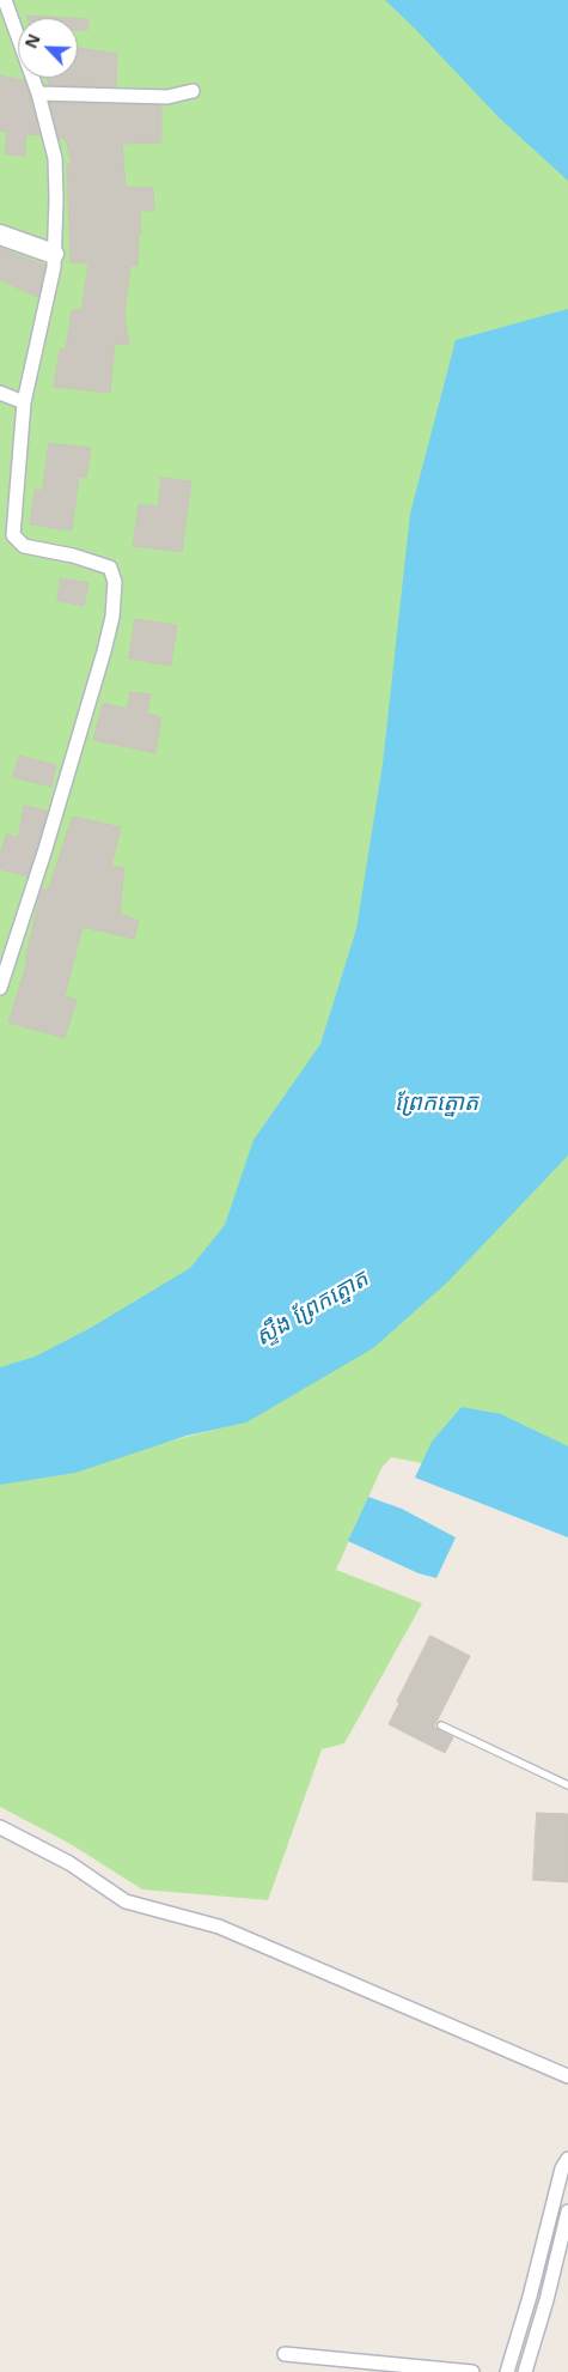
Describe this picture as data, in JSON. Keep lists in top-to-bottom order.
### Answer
{
  "water": ["ព្រែកត្នោត", "ស្ទឹង ព្រែកត្នោត"],
  "north": "top left"
}
